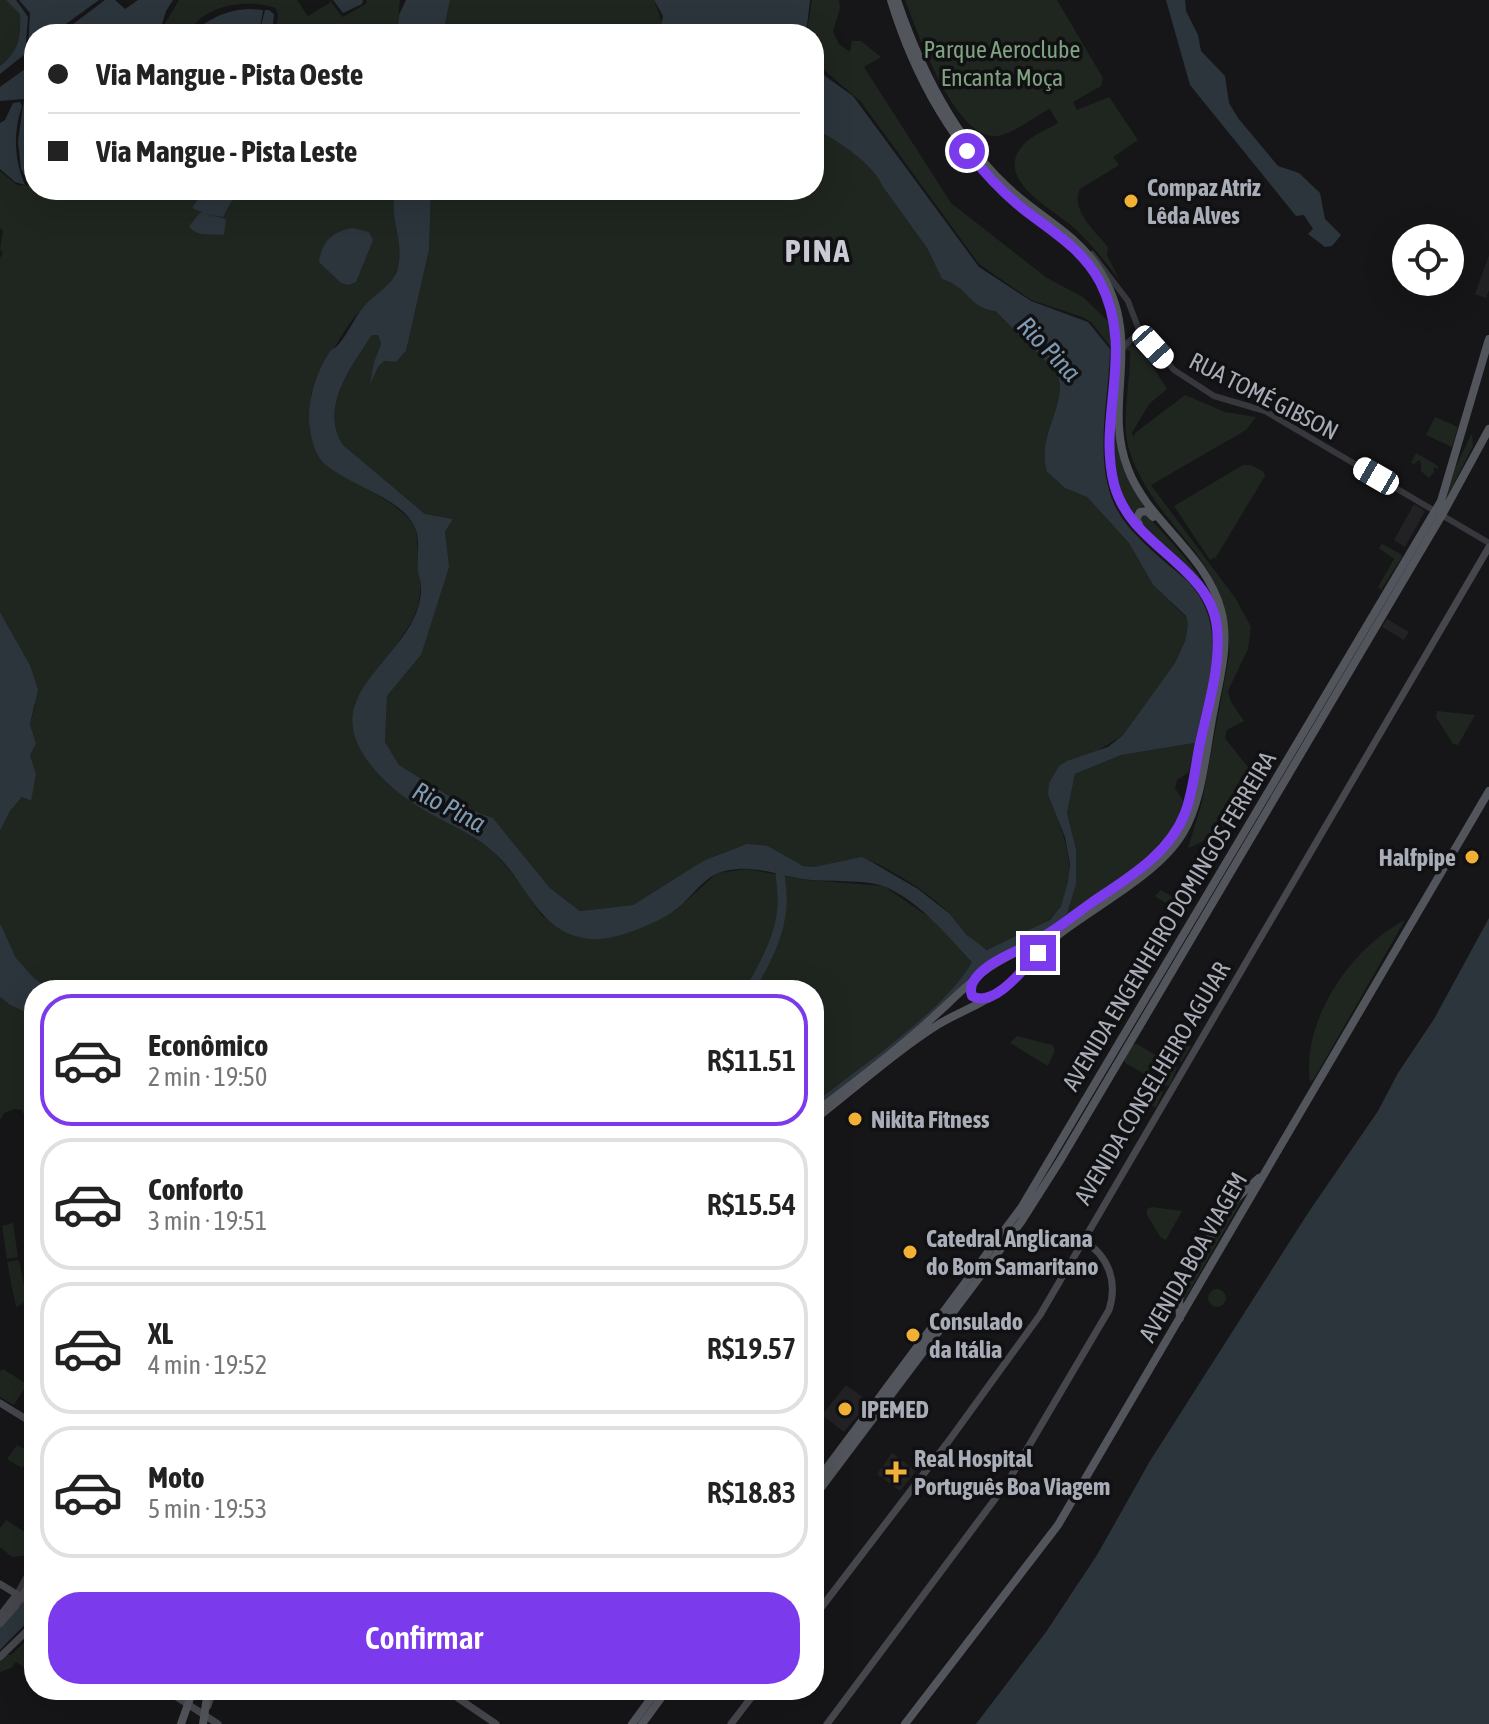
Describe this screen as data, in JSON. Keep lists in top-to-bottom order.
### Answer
{
  "streets": {
    "main road": ["AVENIDA ENGENHEIRO DOMINGOS FERREIRA", "AVENIDA CONSELHEIRO AGUIAR", "AVENIDA BOA VIAGEM"],
    "street": ["RUA TOMÉ GIBSON"]
  },
  "crossings": [
    ["RUA TOMÉ GIBSON", "AVENIDA ENGENHEIRO DOMINGOS FERREIRA"],
    ["RUA TOMÉ GIBSON", "AVENIDA CONSELHEIRO AGUIAR"]
  ],
  "districts": ["PINA"],
  "water": ["Rio Pina"],
  "parks": ["Parque Aeroclube Encanta Moça"],
  "places": {
    "other": [
      "Compaz Atriz Lêda Alves",
      "Halfpipe",
      "Nikita Fitness",
      "Catedral Anglicana do Bom Samaritano",
      "Consulado da Itália",
      "IPEMED"
    ],
    "health": ["Real Hospital Português Boa Viagem"]
  },
  "page": {
    "banner": ["Via Mangue - Pista Oeste", "Via Mangue - Pista Leste"],
    "list": [
      {
        "name": "Econômico",
        "note": "2 min · 19:50",
        "value": "R$11.51"
      },
      {
        "name": "Conforto",
        "note": "3 min · 19:51",
        "value": "R$15.54"
      },
      {
        "name": "XL",
        "note": "4 min · 19:52",
        "value": "R$19.57"
      },
      {
        "name": "Moto",
        "note": "5 min · 19:53",
        "value": "R$18.83"
      }
    ],
    "buttons": "Confirmar"
  }
}
